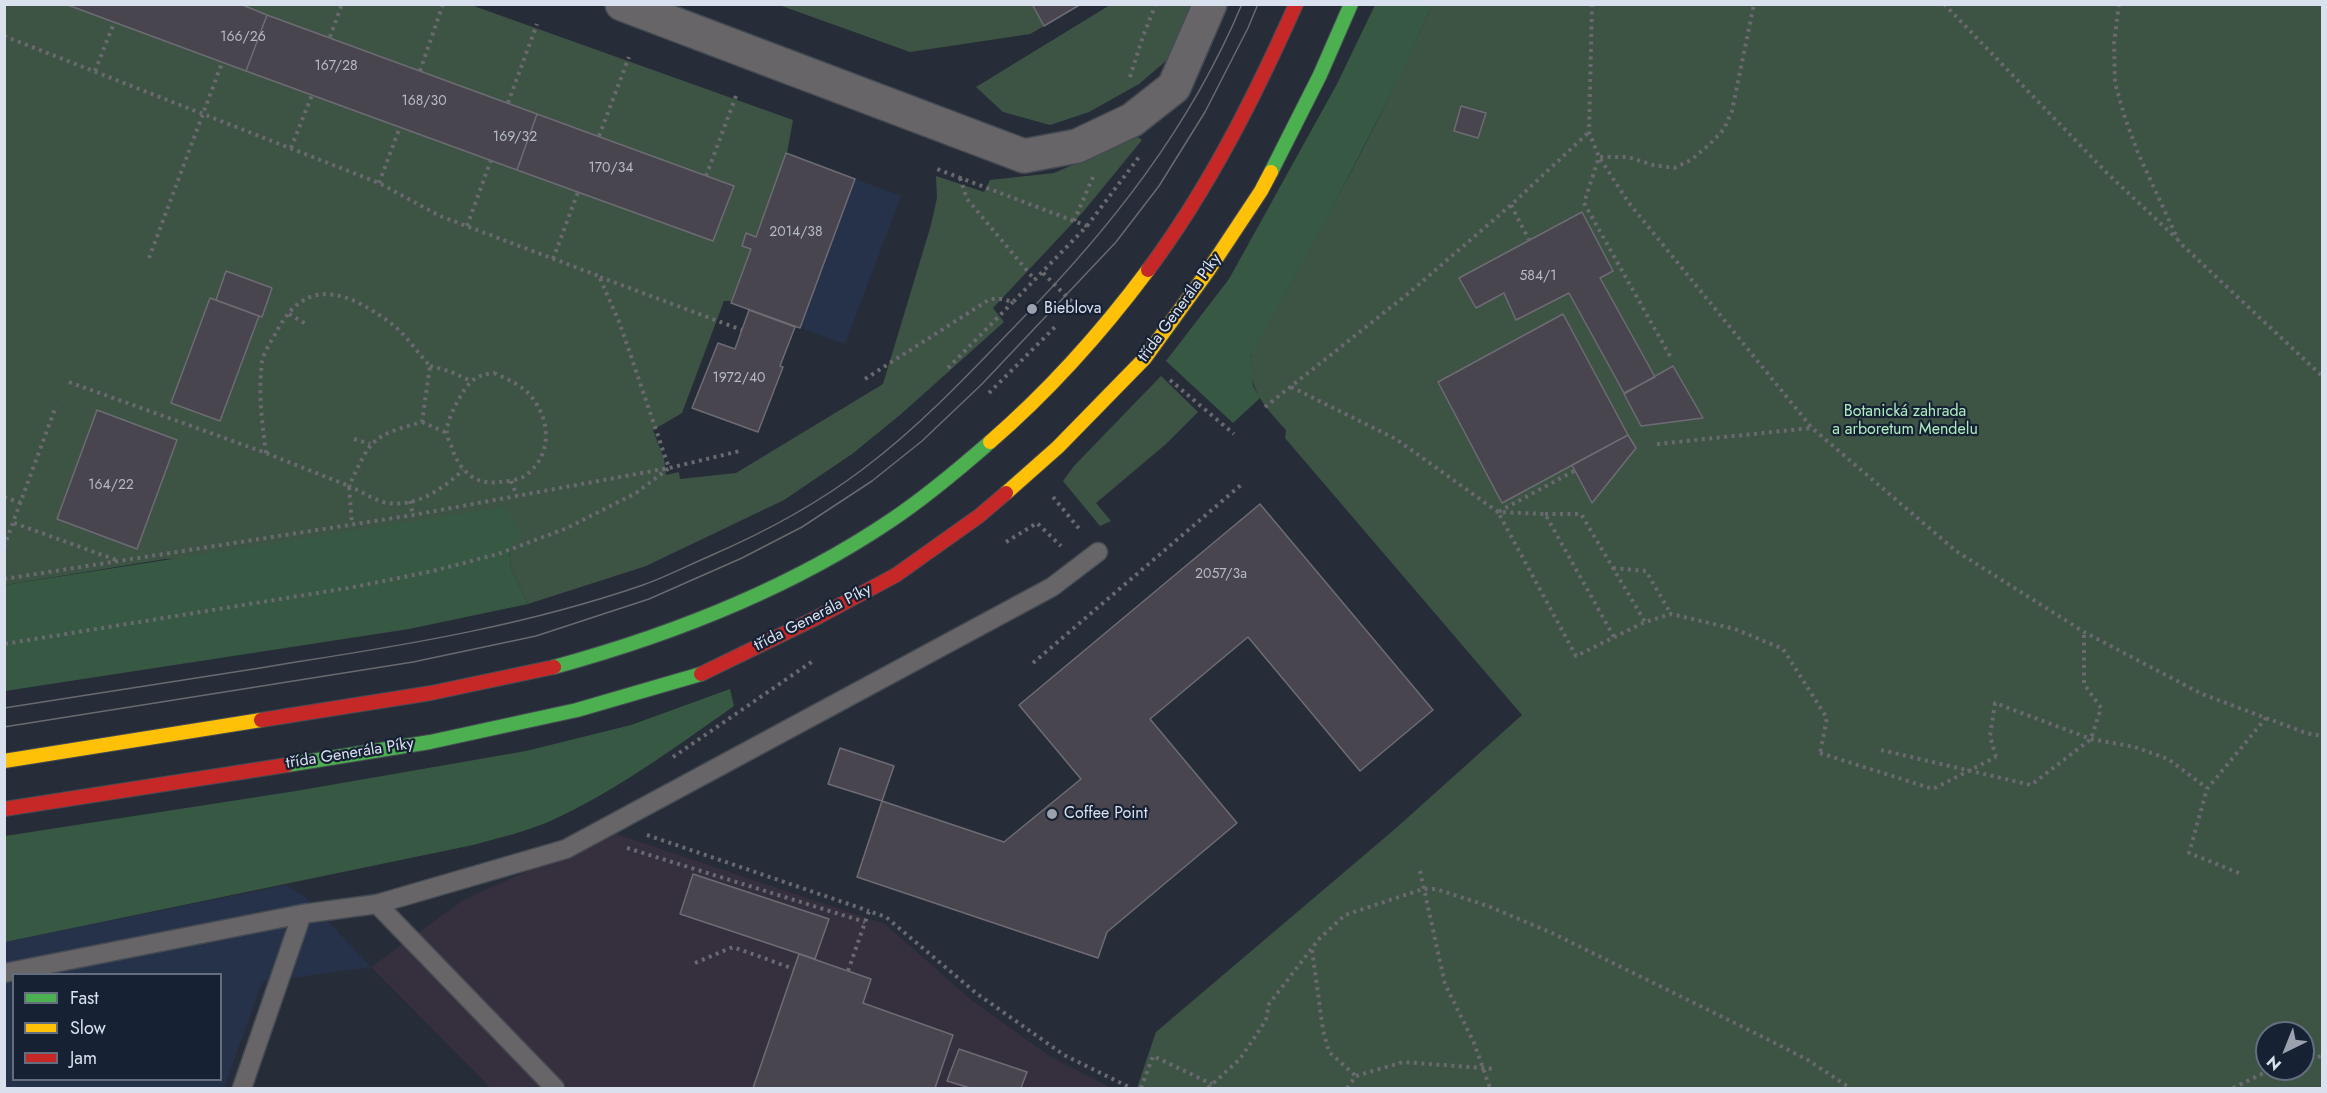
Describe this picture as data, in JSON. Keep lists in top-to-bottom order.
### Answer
{
  "streets": {
    "main road": ["třída Generála Píky"]
  },
  "parks": ["Botanická zahrada a arboretum Mendelu"],
  "places": ["Bieblova", "Coffee Point"],
  "house_numbers": [
    "166/26",
    "167/28",
    "168/30",
    "169/32",
    "170/34",
    "2014/38",
    "584/1",
    "1972/40",
    "164/22",
    "2057/3a"
  ],
  "legend": ["Fast", "Slow", "Jam"],
  "north": "bottom left"
}
